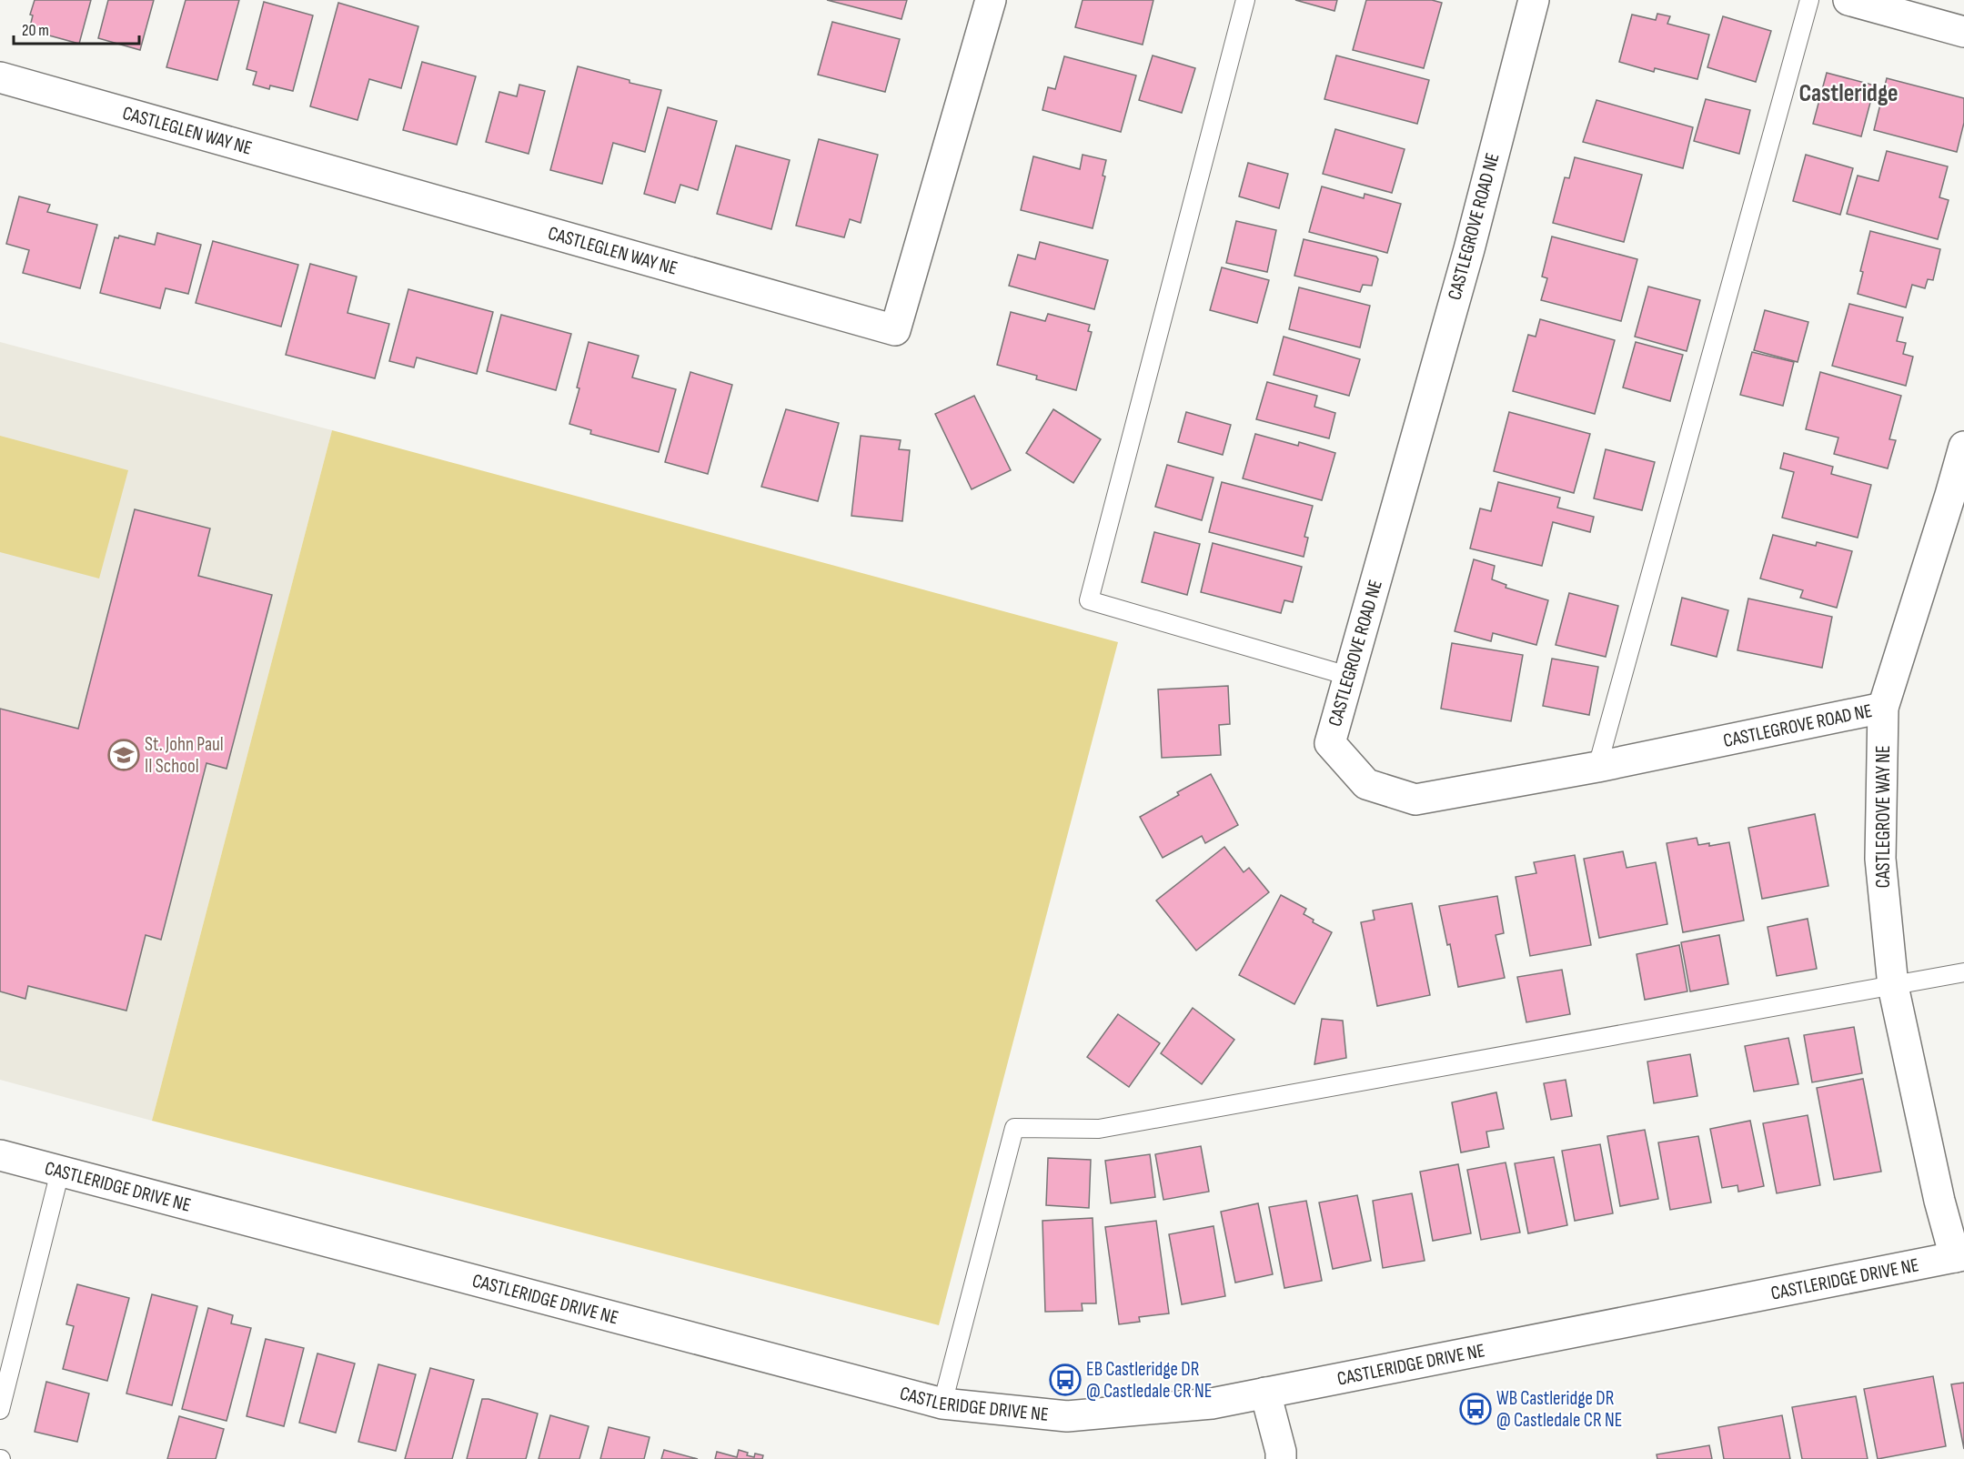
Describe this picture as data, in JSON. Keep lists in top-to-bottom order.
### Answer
{
  "streets": {
    "street": [
      "CASTLEGLEN WAY NE",
      "CASTLEGROVE ROAD NE",
      "CASTLEGROVE WAY NE",
      "CASTLERIDGE DRIVE NE"
    ]
  },
  "crossings": [
    ["CASTLEGROVE ROAD NE", "CASTLEGROVE WAY NE"],
    ["CASTLEGROVE WAY NE", "CASTLERIDGE DRIVE NE"]
  ],
  "districts": ["Castleridge"],
  "places": {
    "school or university": ["St. John Paul II School"],
    "bus stop": ["EB Castleridge DR @ Castledale CR NE", "WB Castleridge DR @ Castledale CR NE"]
  },
  "scale_bar": "20 m"
}
